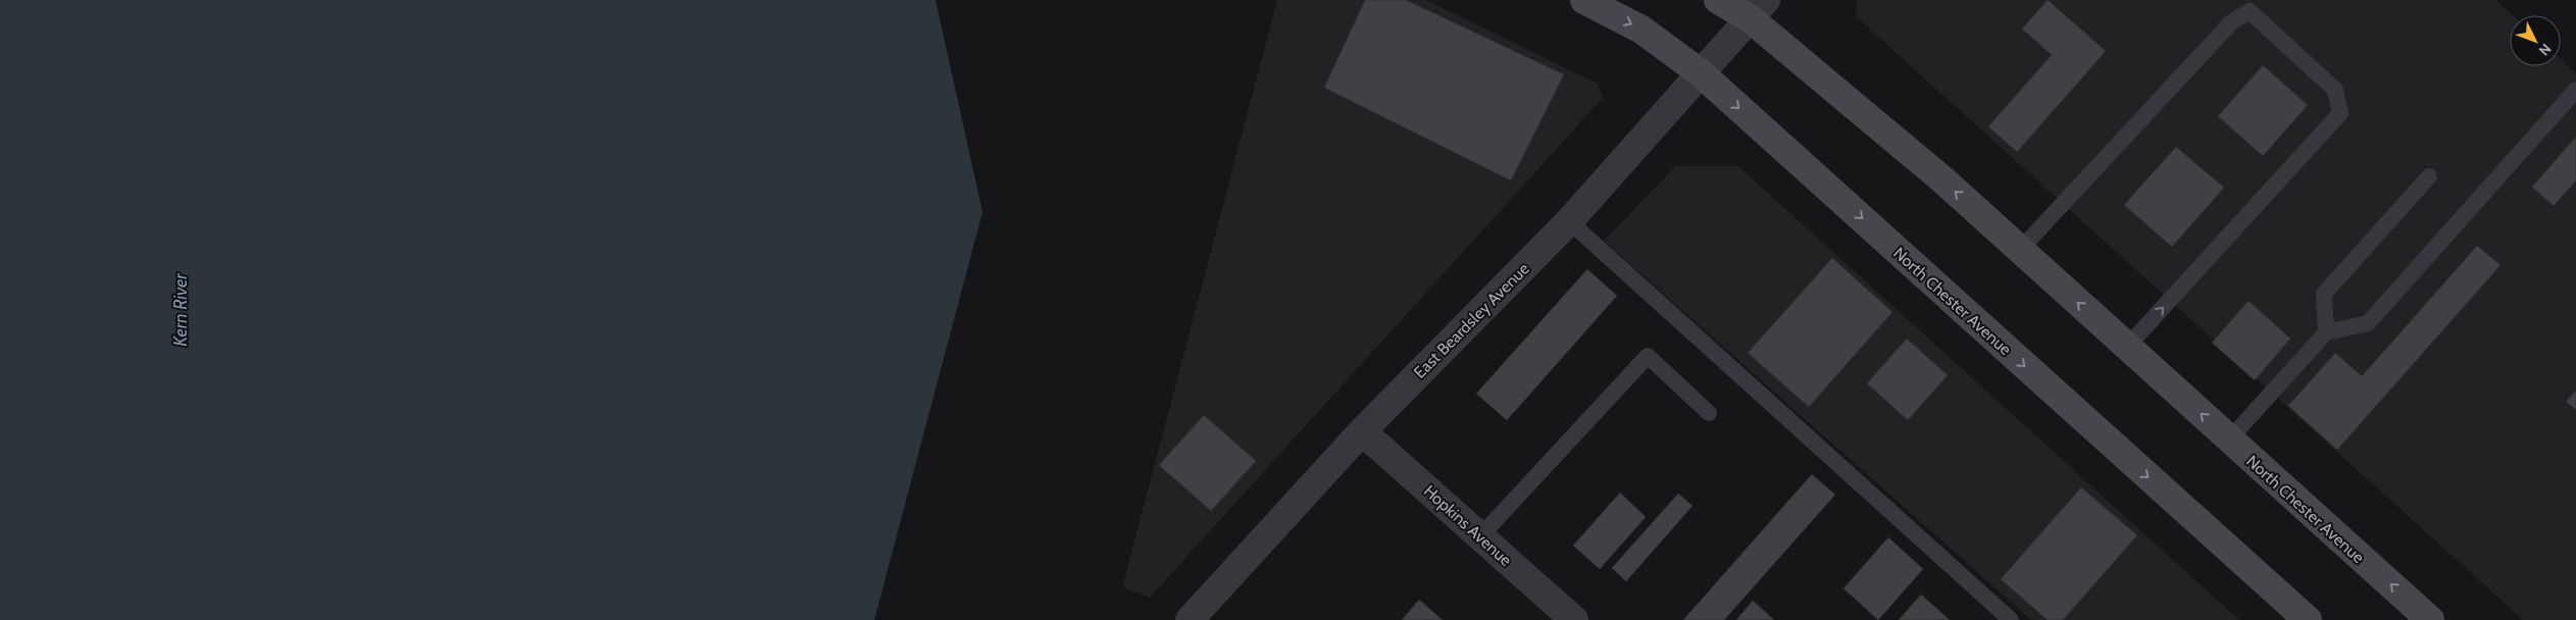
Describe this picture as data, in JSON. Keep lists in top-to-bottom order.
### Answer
{
  "streets": {
    "main road": ["North Chester Avenue"],
    "street": ["East Beardsley Avenue", "Hopkins Avenue"]
  },
  "crossings": [
    ["North Chester Avenue", "East Beardsley Avenue"],
    ["East Beardsley Avenue", "Hopkins Avenue"]
  ],
  "water": ["Kern River"],
  "north": "bottom right"
}
